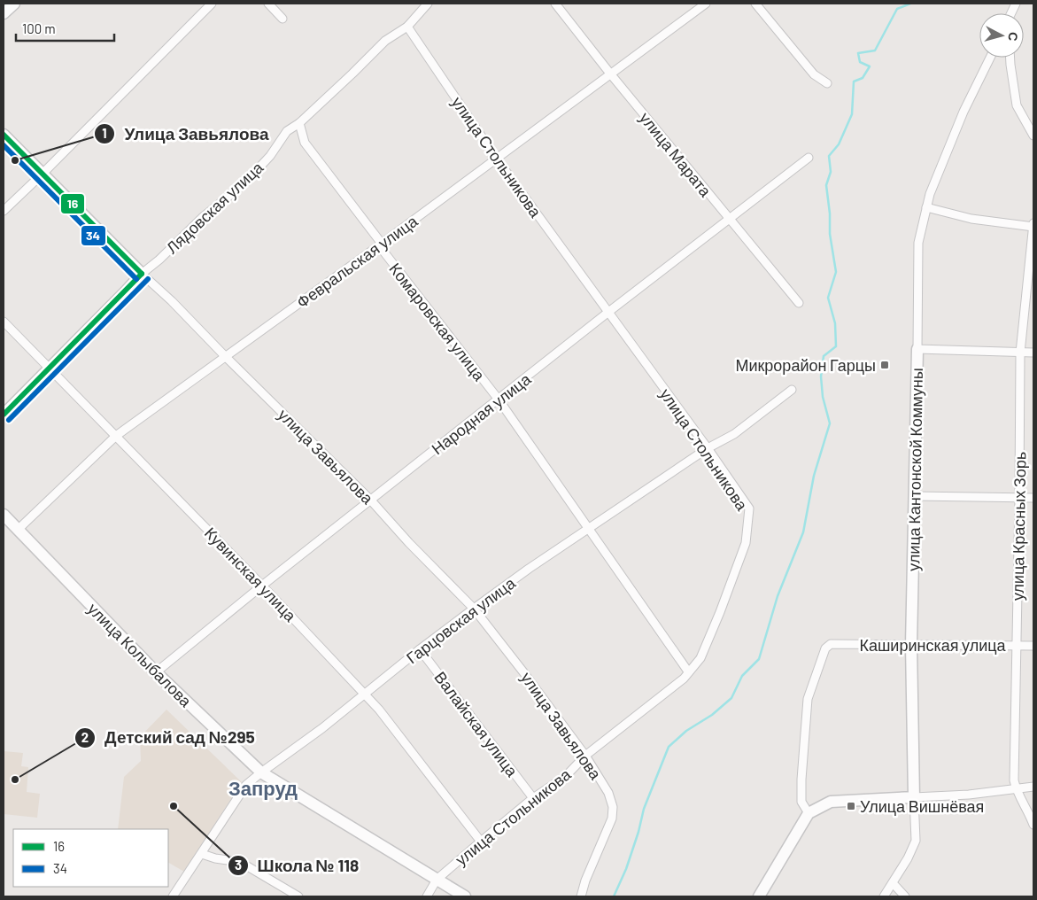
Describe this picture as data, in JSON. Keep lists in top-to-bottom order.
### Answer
{
  "streets": {
    "street": [
      "улица Марата",
      "улица Стольникова",
      "Лядовская улица",
      "Февральская улица",
      "Комаровская улица",
      "Народная улица",
      "улица Завьялова",
      "улица Кантонской Коммуны",
      "улица Красных Зорь",
      "Кувинская улица",
      "Гарцовская улица",
      "Каширинская улица",
      "улица Колыбалова",
      "Валайская улица"
    ]
  },
  "crossings": [
    ["улица Марата", "Февральская улица"],
    ["улица Марата", "Народная улица"],
    ["улица Стольникова", "Лядовская улица"],
    ["улица Стольникова", "Февральская улица"],
    ["улица Стольникова", "Комаровская улица"],
    ["улица Стольникова", "Народная улица"],
    ["улица Стольникова", "улица Завьялова"],
    ["улица Стольникова", "Кувинская улица"],
    ["улица Стольникова", "Гарцовская улица"],
    ["улица Стольникова", "улица Колыбалова"],
    ["улица Стольникова", "Валайская улица"],
    ["Лядовская улица", "Комаровская улица"],
    ["Лядовская улица", "улица Завьялова"],
    ["Лядовская улица", "Кувинская улица"],
    ["Февральская улица", "Комаровская улица"],
    ["Февральская улица", "улица Завьялова"],
    ["Февральская улица", "Кувинская улица"],
    ["Февральская улица", "улица Колыбалова"],
    ["Комаровская улица", "Народная улица"],
    ["Комаровская улица", "Гарцовская улица"],
    ["Народная улица", "улица Завьялова"],
    ["Народная улица", "Кувинская улица"],
    ["Народная улица", "улица Колыбалова"],
    ["улица Завьялова", "Гарцовская улица"],
    ["улица Кантонской Коммуны", "Каширинская улица"],
    ["улица Красных Зорь", "Каширинская улица"],
    ["Кувинская улица", "Гарцовская улица"],
    ["Гарцовская улица", "улица Колыбалова"],
    ["Гарцовская улица", "Валайская улица"]
  ],
  "districts": ["Запруд"],
  "places": {
    "other": ["Улица Завьялова", "Детский сад №295", "Школа № 118"],
    "transit": ["Микрорайон Гарцы", "Улица Вишнёвая"]
  },
  "lines": ["transit line 16", "transit line 34"],
  "legend": ["16", "34"],
  "scale_bar": "100 m",
  "north": "right"
}
